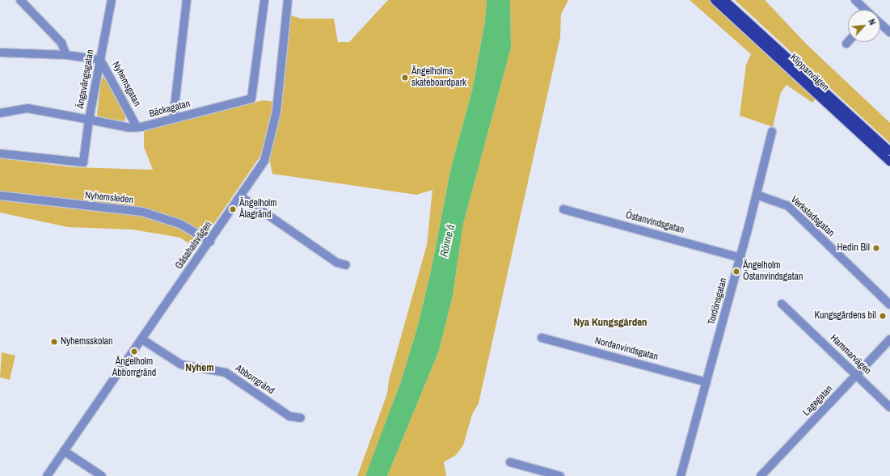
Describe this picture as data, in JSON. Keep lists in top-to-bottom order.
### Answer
{
  "streets": {
    "main road": ["Klippanvägen"],
    "street": [
      "Ängavångsgatan",
      "Nyhemsgatan",
      "Bäckagatan",
      "Nyhemsleden",
      "Verkstadsgatan",
      "Östanvindsgatan",
      "Gåsahalsvägen",
      "Tordönsgatan",
      "Nordanvindsgatan",
      "Hammarvägen",
      "Abborrgränd",
      "Lagegatan"
    ]
  },
  "crossings": [
    ["Ängavångsgatan", "Nyhemsgatan"],
    ["Ängavångsgatan", "Bäckagatan"],
    ["Nyhemsgatan", "Bäckagatan"],
    ["Nyhemsleden", "Gåsahalsvägen"],
    ["Verkstadsgatan", "Tordönsgatan"],
    ["Östanvindsgatan", "Tordönsgatan"],
    ["Gåsahalsvägen", "Abborrgränd"],
    ["Tordönsgatan", "Nordanvindsgatan"],
    ["Hammarvägen", "Lagegatan"]
  ],
  "districts": ["Nya Kungsgården", "Nyhem"],
  "water": ["Rönne å"],
  "places": [
    "Ängelholms skateboardpark",
    "Ängelholm Ålagränd",
    "Hedin Bil",
    "Ängelholm Östanvindsgatan",
    "Kungsgårdens bil",
    "Nyhemsskolan",
    "Ängelholm Abborrgränd"
  ],
  "north": "top right"
}
